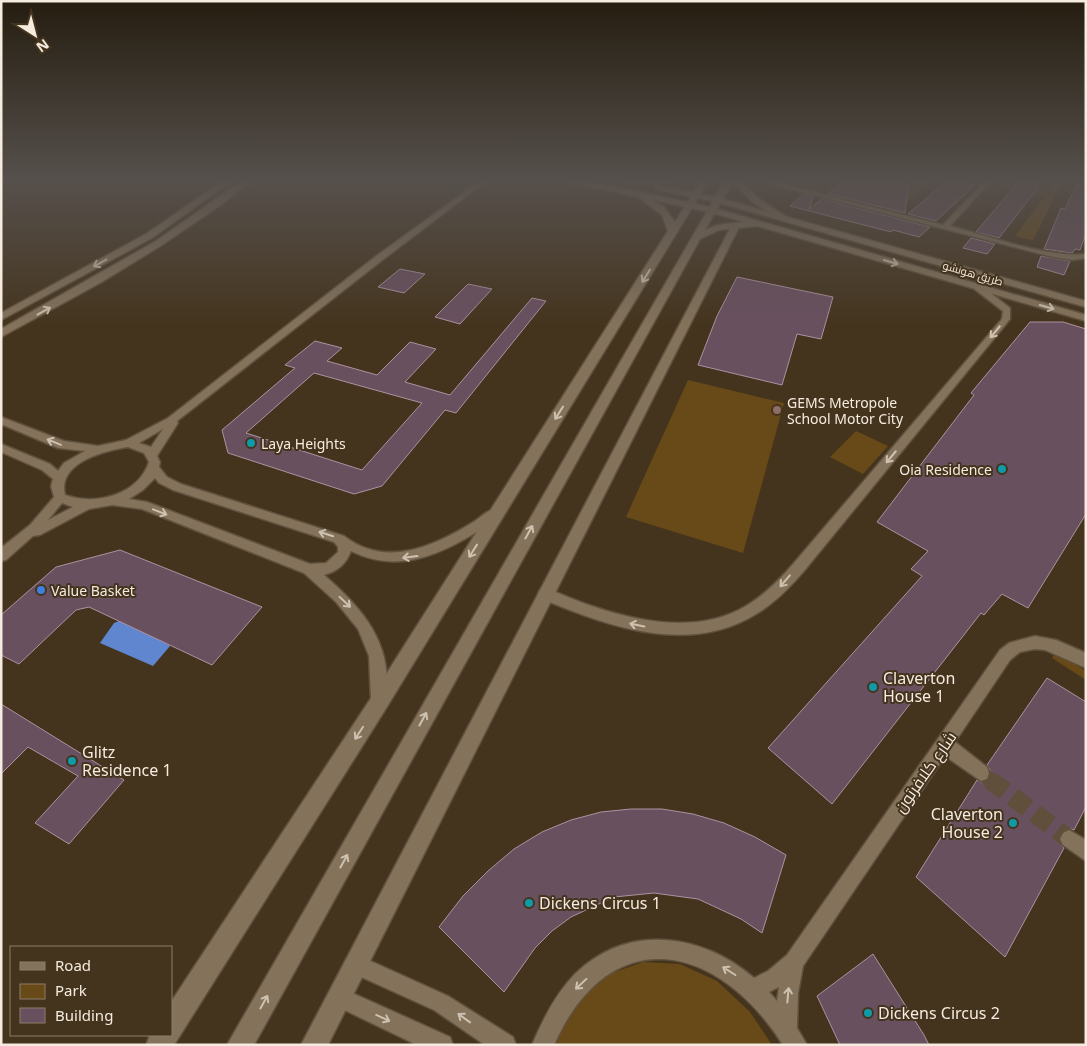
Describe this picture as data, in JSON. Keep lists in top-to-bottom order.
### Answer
{
  "streets": {
    "street": ["طريق هونشو", "شارع كلافرتون"]
  },
  "places": [
    "GEMS Metropole School Motor City",
    "Laya Heights",
    "Oia Residence",
    "Value Basket",
    "Claverton House 1",
    "Glitz Residence 1",
    "Claverton House 2",
    "Dickens Circus 1",
    "Dickens Circus 2"
  ],
  "legend": ["Road", "Park", "Building"],
  "north": "bottom right"
}
